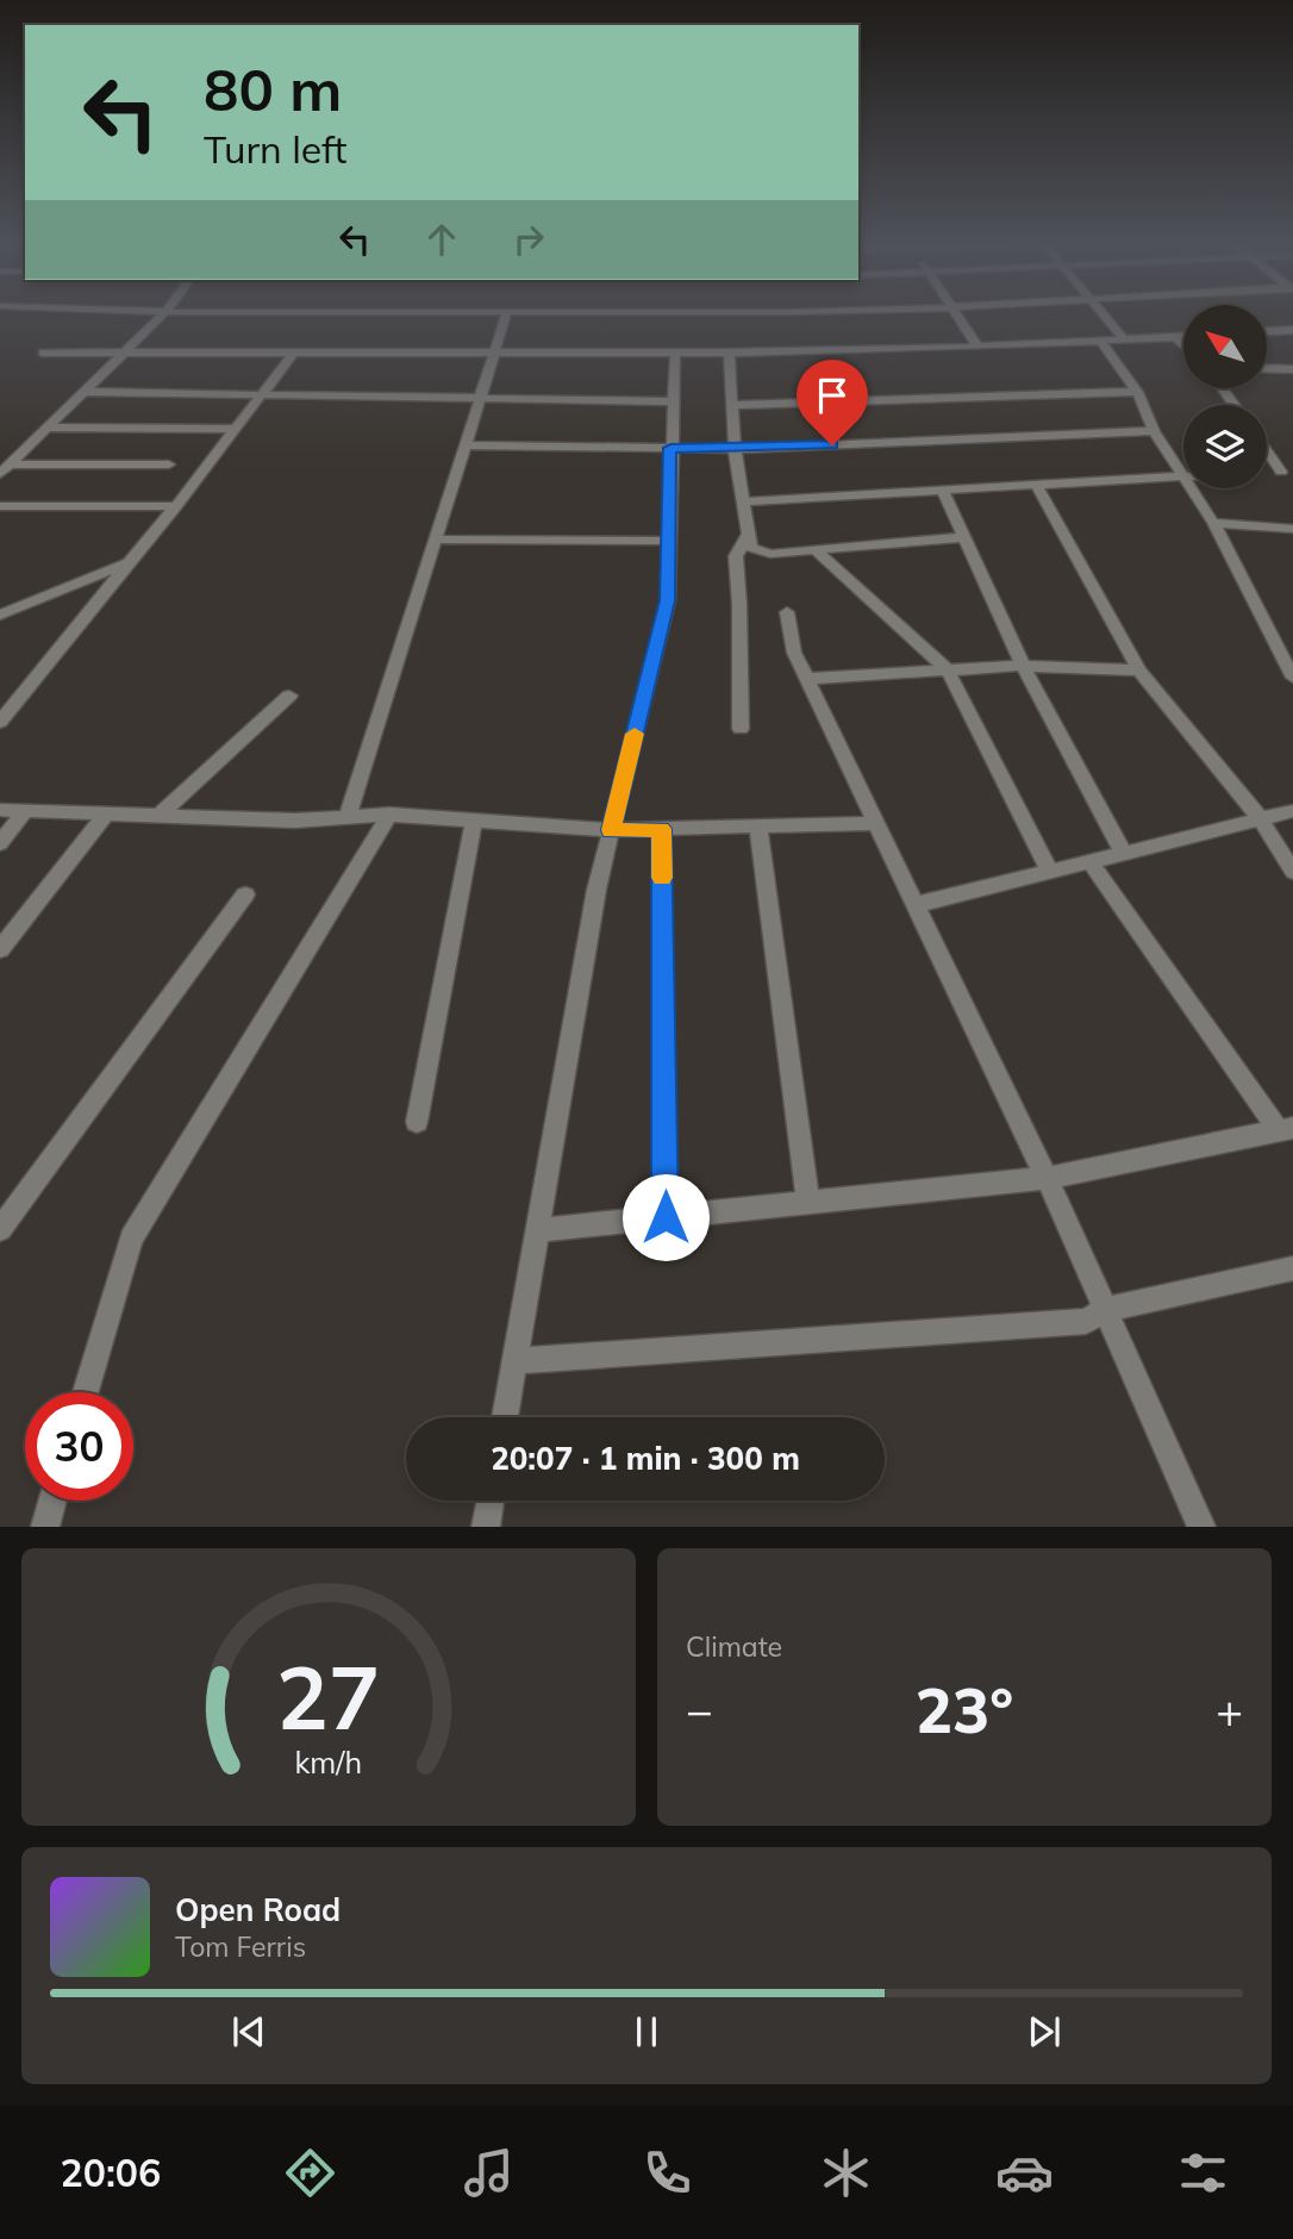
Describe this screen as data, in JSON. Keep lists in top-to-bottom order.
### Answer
{
  "north": "top left",
  "page": {
    "turn": ["80 m", "Turn left"],
    "limit": "30",
    "trip": "20:07 · 1 min · 300 m",
    "tile": "Climate",
    "heat": ["−", "23°", "+"],
    "song": ["Open Road", "Tom Ferris"],
    "tabs": "20:06",
    "gauge": ["27", "km/h"]
  }
}
